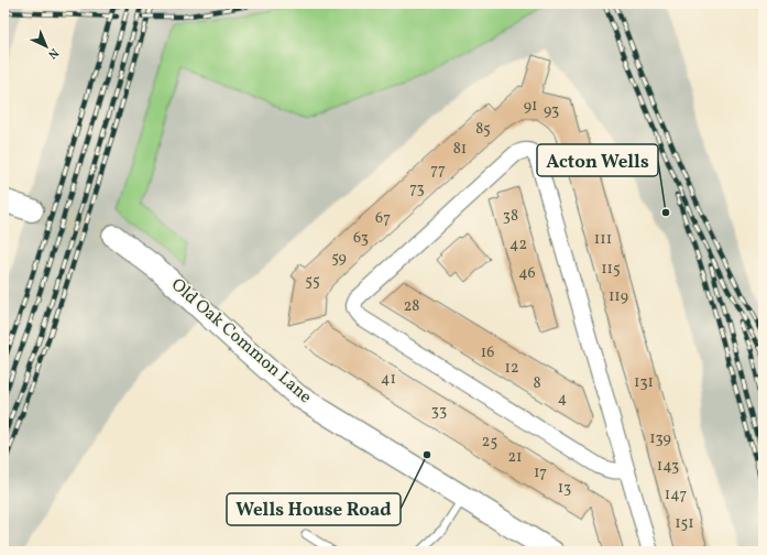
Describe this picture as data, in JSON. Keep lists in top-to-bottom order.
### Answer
{
  "streets": {
    "street": ["Old Oak Common Lane"]
  },
  "places": ["Acton Wells", "Wells House Road"],
  "house_numbers": [
    "91",
    "93",
    "85",
    "81",
    "77",
    "73",
    "38",
    "67",
    "63",
    "111",
    "42",
    "59",
    "115",
    "46",
    "55",
    "119",
    "28",
    "16",
    "12",
    "41",
    "131",
    "8",
    "4",
    "33",
    "139",
    "25",
    "21",
    "143",
    "17",
    "13",
    "147",
    "151"
  ],
  "north": "bottom right"
}
